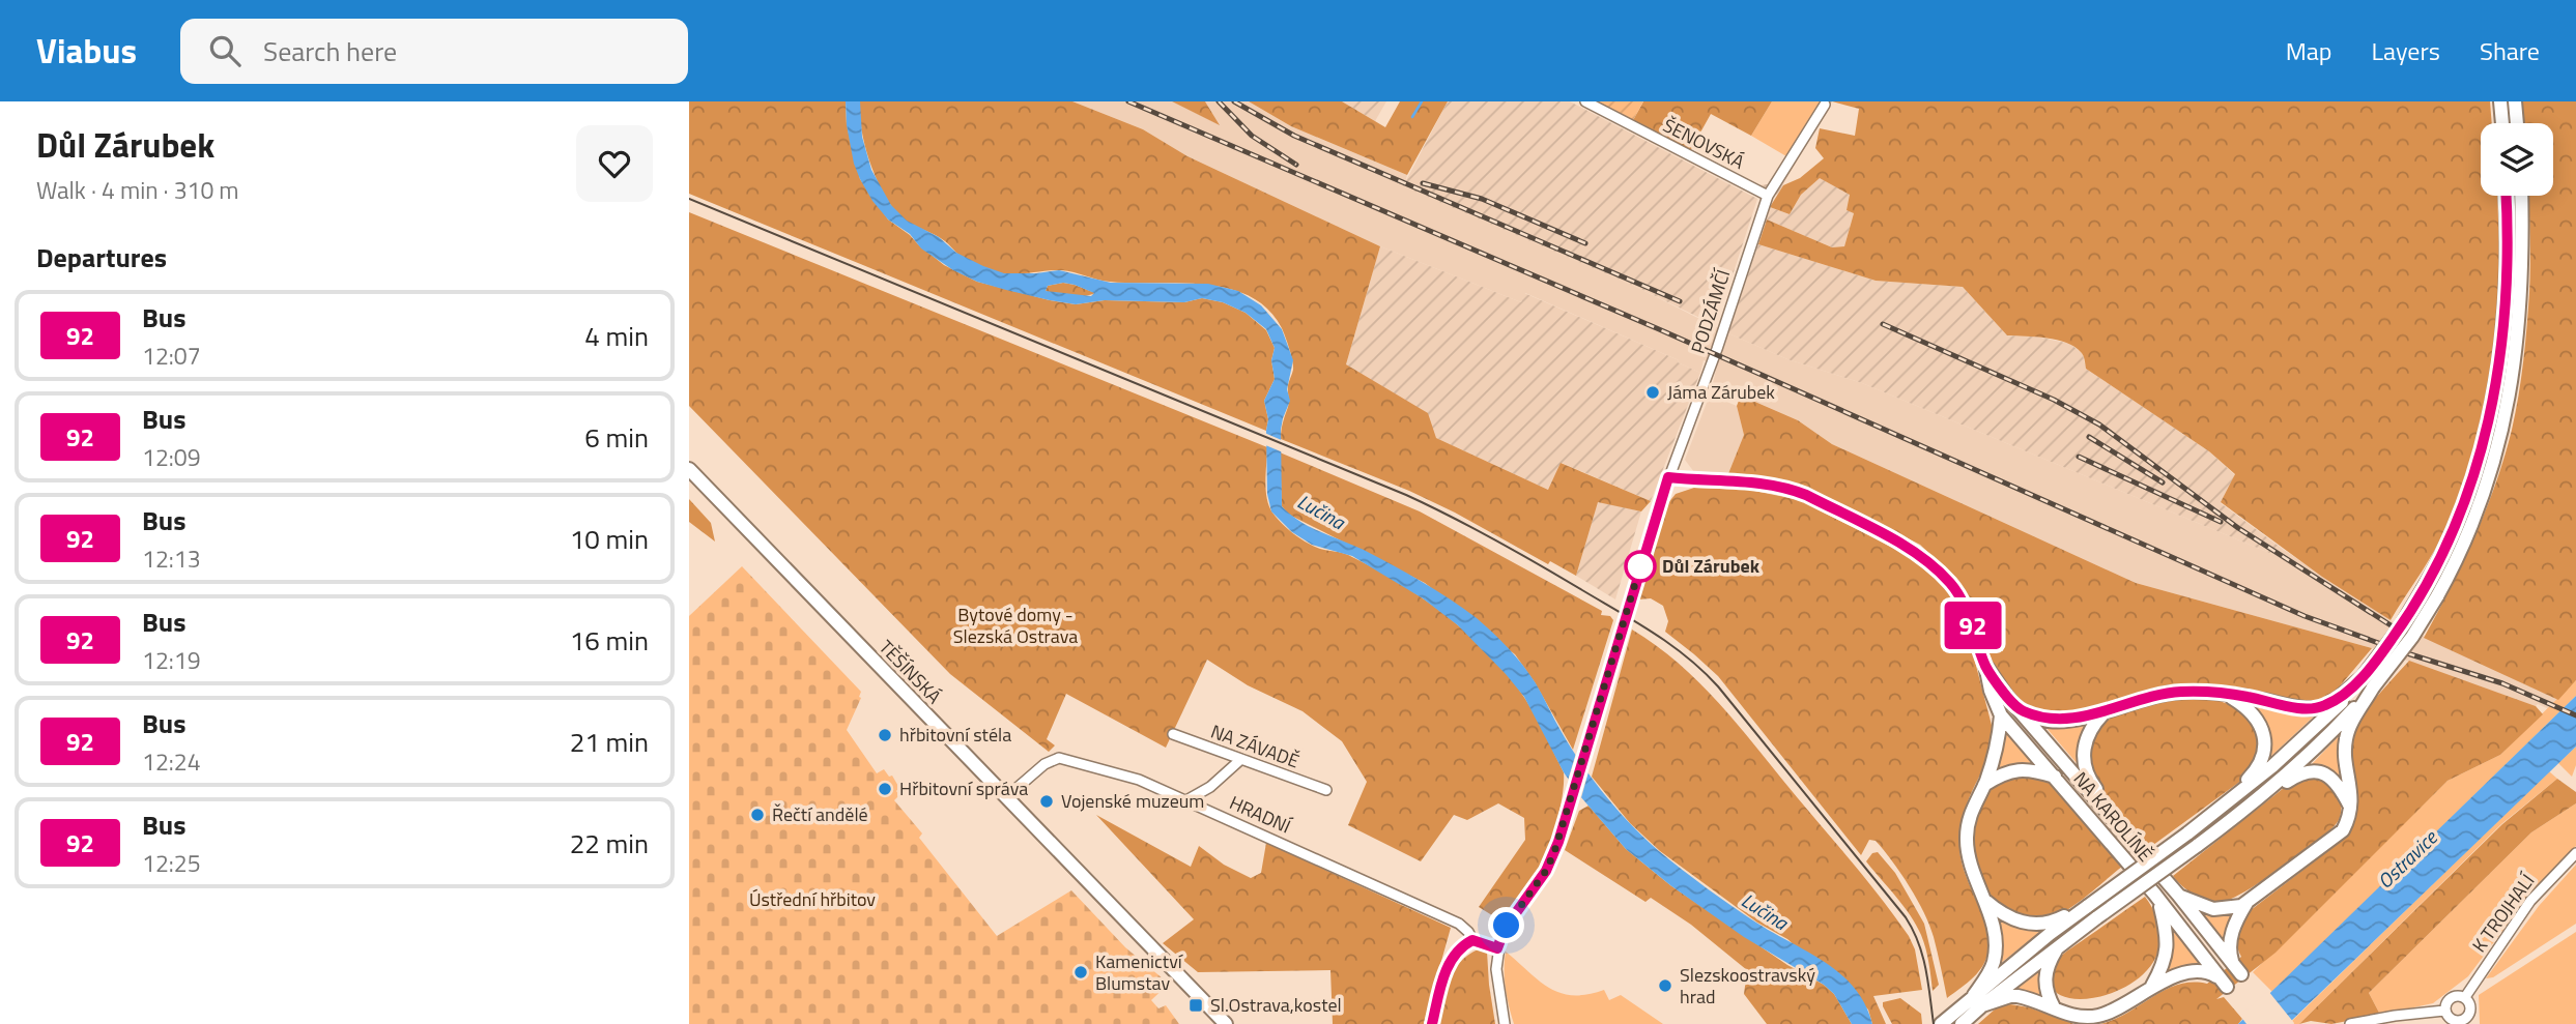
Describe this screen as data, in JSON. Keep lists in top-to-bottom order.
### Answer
{
  "streets": {
    "main road": ["TĚŠÍNSKÁ", "NA KAROLÍNĚ"],
    "street": [
      "ŠENOVSKÁ",
      "PODZÁMČÍ",
      "NA ZÁVADĚ",
      "HRADNÍ",
      "K TROJHALÍ"
    ]
  },
  "crossings": [
    ["ŠENOVSKÁ", "PODZÁMČÍ"],
    ["PODZÁMČÍ", "HRADNÍ"],
    ["PODZÁMČÍ", "NA KAROLÍNĚ"],
    ["TĚŠÍNSKÁ", "HRADNÍ"]
  ],
  "water": ["Lučina", "Ostravice"],
  "parks": ["Bytové domy - Slezská Ostrava", "Ústřední hřbitov"],
  "places": {
    "other": [
      "Jáma Zárubek",
      "Důl Zárubek",
      "hřbitovní stéla",
      "Hřbitovní správa",
      "Vojenské muzeum",
      "Řečtí andělé",
      "Kamenictví Blumstav",
      "Slezskoostravský hrad"
    ],
    "transit": ["Sl.Ostrava,kostel"]
  },
  "lines": ["bus line 92"],
  "page": {
    "header": "Viabus",
    "search": "Search here",
    "nav": ["Map", "Layers", "Share"],
    "heading": [
      ["Důl Zárubek", "Walk · 4 min · 310 m"],
      "Departures"
    ],
    "on_map": "92",
    "list": [
      {
        "mark": "92",
        "name": "Bus",
        "note": "12:07",
        "value": "4 min"
      },
      {
        "mark": "92",
        "name": "Bus",
        "note": "12:09",
        "value": "6 min"
      },
      {
        "mark": "92",
        "name": "Bus",
        "note": "12:13",
        "value": "10 min"
      },
      {
        "mark": "92",
        "name": "Bus",
        "note": "12:19",
        "value": "16 min"
      },
      {
        "mark": "92",
        "name": "Bus",
        "note": "12:24",
        "value": "21 min"
      },
      {
        "mark": "92",
        "name": "Bus",
        "note": "12:25",
        "value": "22 min"
      }
    ]
  }
}
